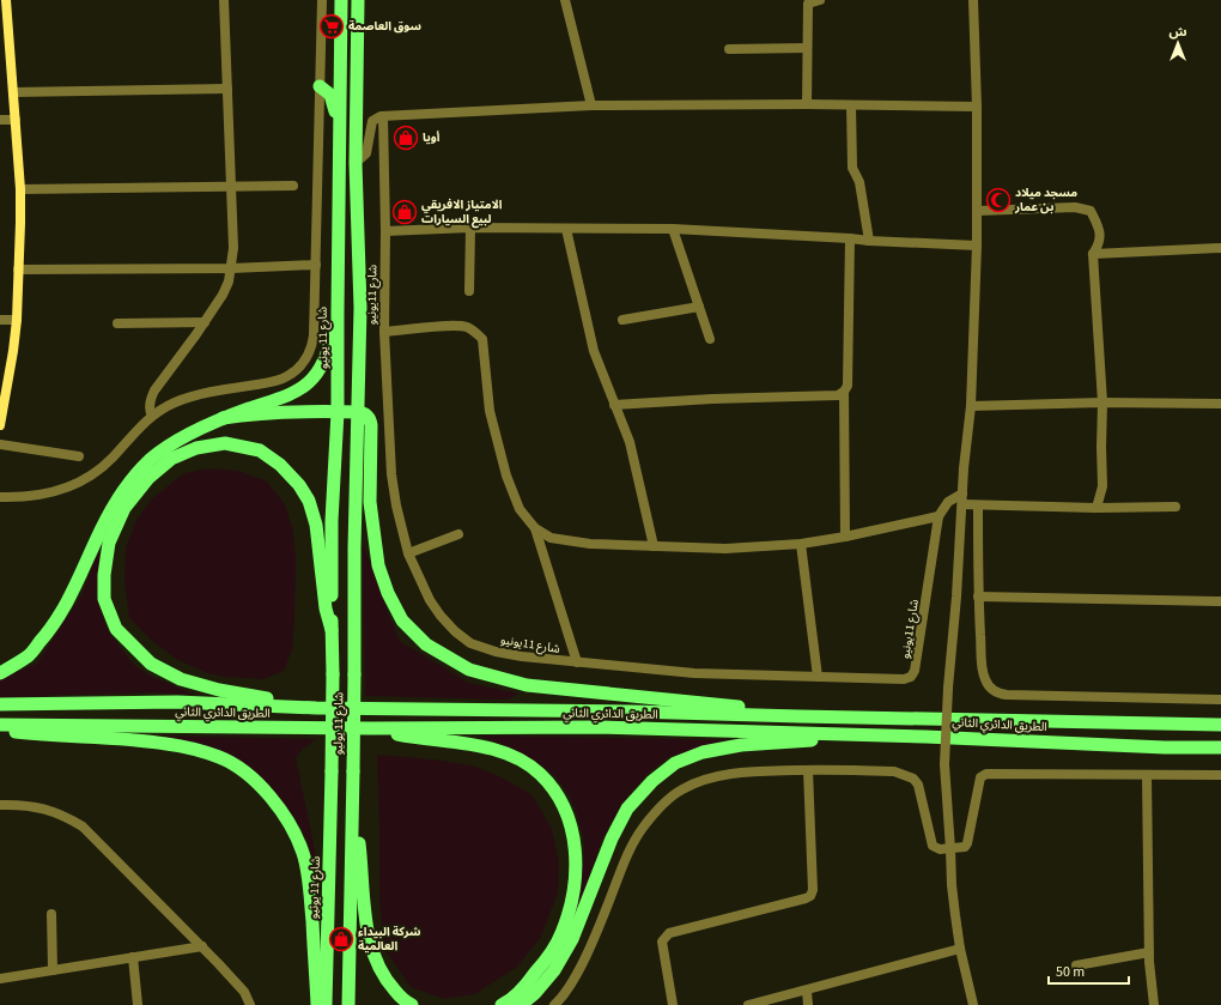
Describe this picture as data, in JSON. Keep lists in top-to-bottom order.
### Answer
{
  "streets": {
    "highway": ["شارع 11 يونيو", "الطريق الدائري الثاني", "شارع 11 يوليو"],
    "street": ["شارع 11يونيو"]
  },
  "crossings": [
    ["شارع 11 يونيو", "شارع 11 يوليو"]
  ],
  "places": {
    "supermarket": ["سوق العاصمة"],
    "shop": ["أويا", "الامتياز الافريقي لبيع السيارات", "شركة البيداء العالمية"],
    "mosque": ["مسجد ميلاد بن عمار"]
  },
  "scale_bar": "50 m",
  "north": "top"
}
